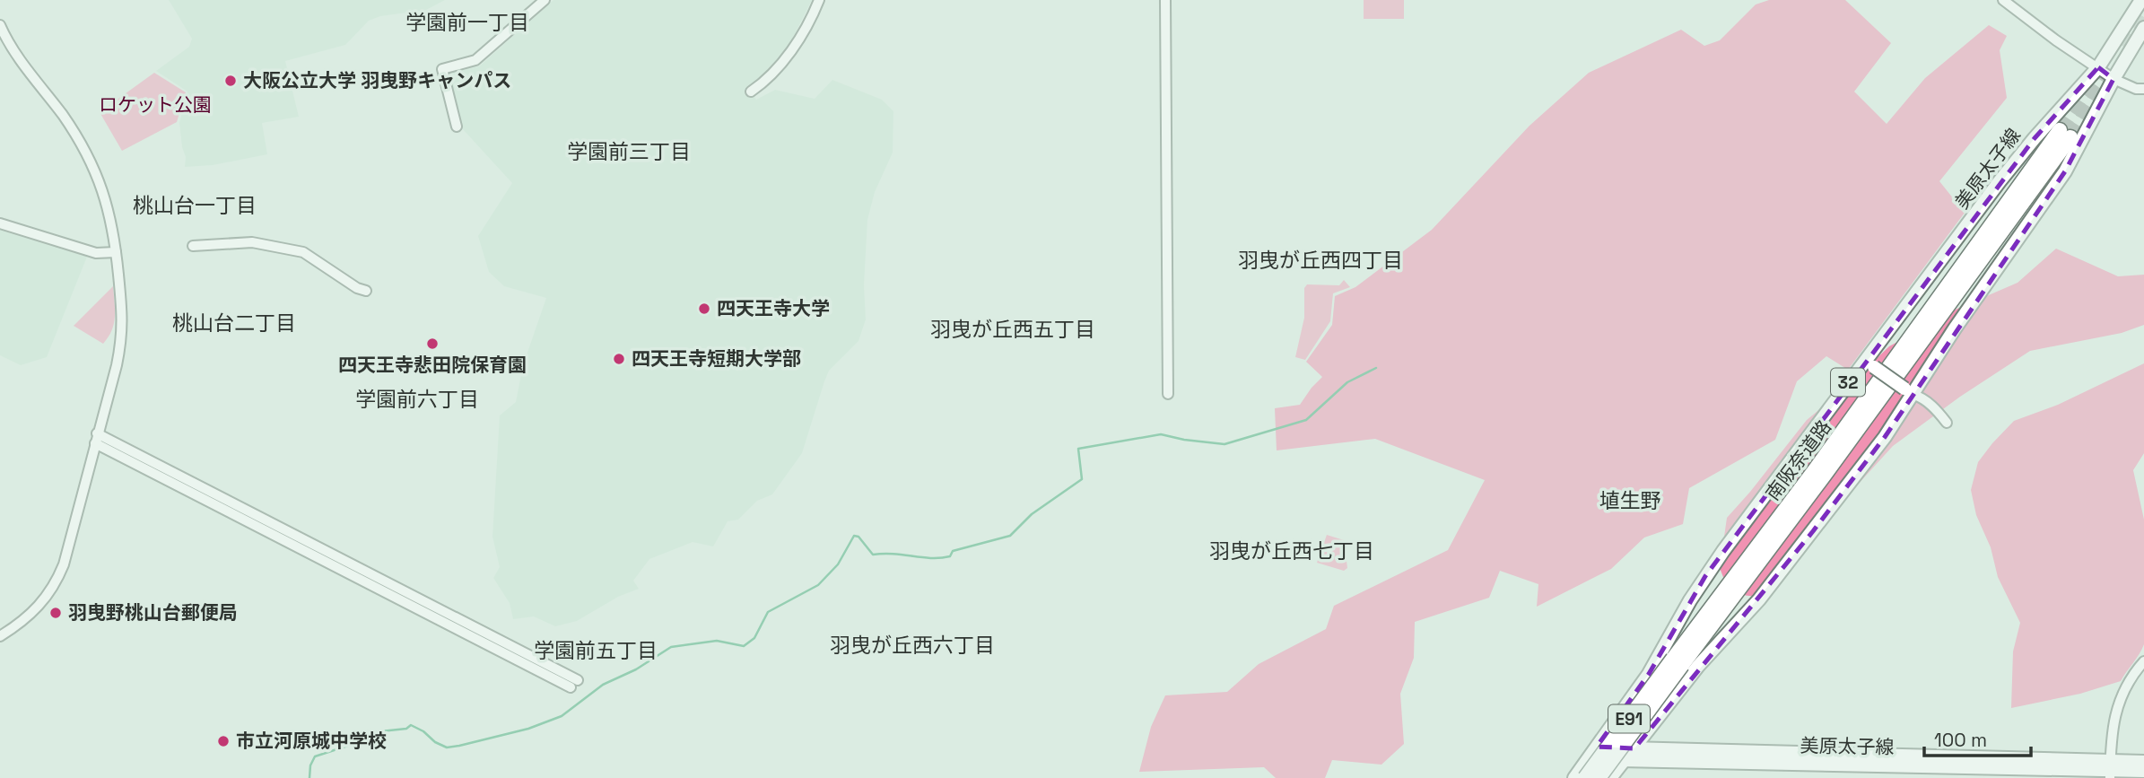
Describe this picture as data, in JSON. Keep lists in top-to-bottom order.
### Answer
{
  "streets": {
    "highway": ["南阪奈道路", "E91"],
    "main road": ["美原太子線", "32"]
  },
  "crossings": [
    ["美原太子線", "32"]
  ],
  "districts": [
    "学園前一丁目",
    "学園前三丁目",
    "桃山台一丁目",
    "羽曳が丘西四丁目",
    "桃山台二丁目",
    "羽曳が丘西五丁目",
    "学園前六丁目",
    "埴生野",
    "羽曳が丘西七丁目",
    "羽曳が丘西六丁目",
    "学園前五丁目"
  ],
  "parks": ["ロケット公園"],
  "places": [
    "大阪公立大学 羽曳野キャンパス",
    "四天王寺大学",
    "四天王寺悲田院保育園",
    "四天王寺短期大学部",
    "羽曳野桃山台郵便局",
    "市立河原城中学校"
  ],
  "scale_bar": "100 m"
}
